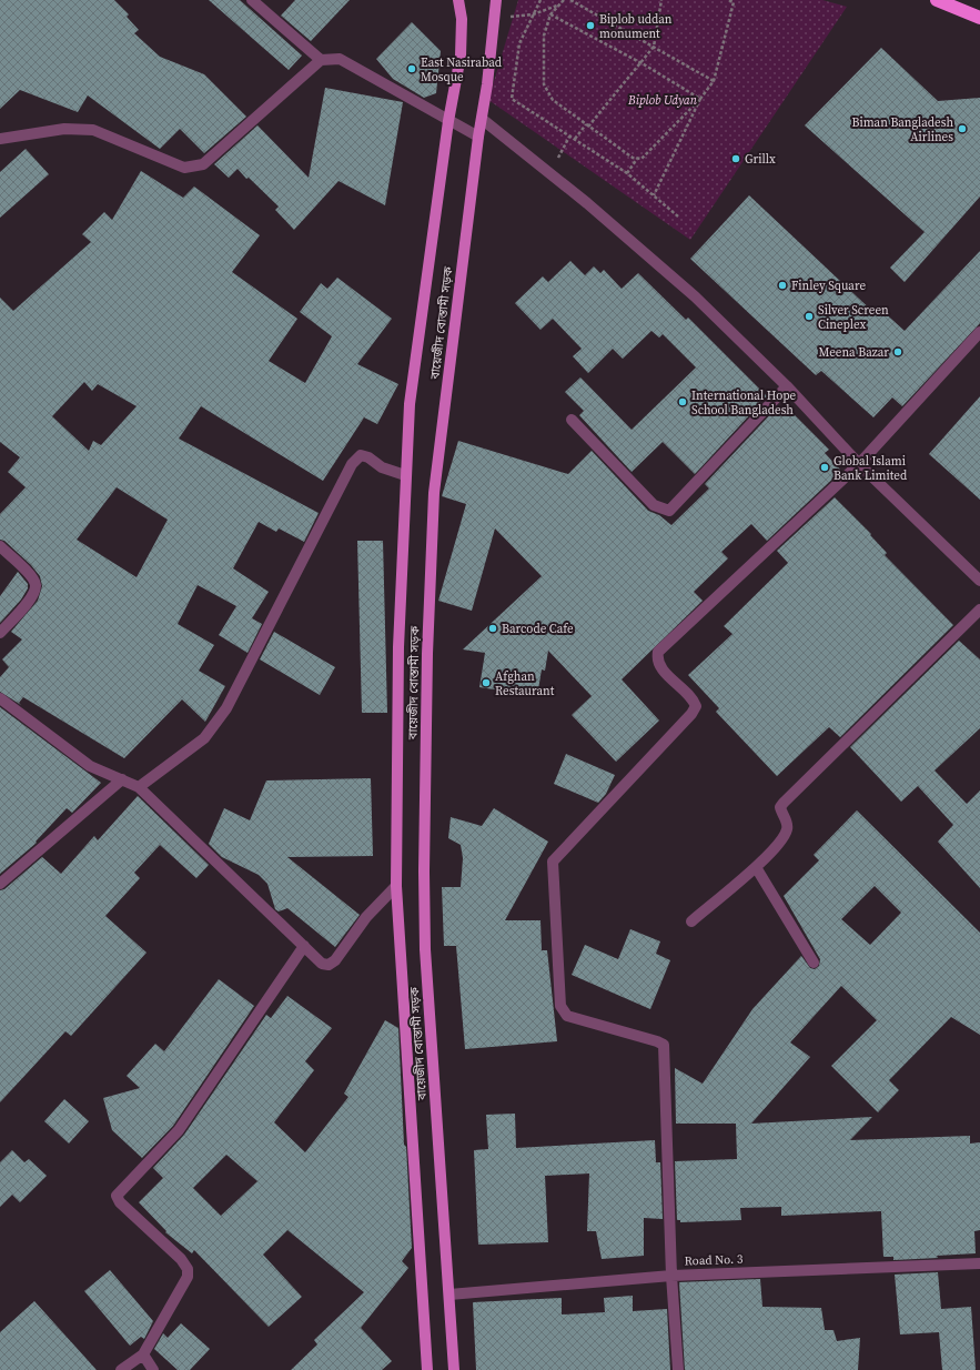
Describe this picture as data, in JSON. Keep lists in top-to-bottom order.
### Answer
{
  "streets": {
    "main road": ["বায়েজীদ বোস্তামী সড়ক"],
    "street": ["Road No. 3"]
  },
  "crossings": [
    ["বায়েজীদ বোস্তামী সড়ক", "Road No. 3"]
  ],
  "parks": ["Biplob Udyan"],
  "places": [
    "Biplob uddan monument",
    "East Nasirabad Mosque",
    "Biman Bangladesh Airlines",
    "Grillx",
    "Finley Square",
    "Silver Screen Cineplex",
    "Meena Bazar",
    "International Hope School Bangladesh",
    "Global Islami Bank Limited",
    "Barcode Cafe",
    "Afghan Restaurant"
  ]
}
